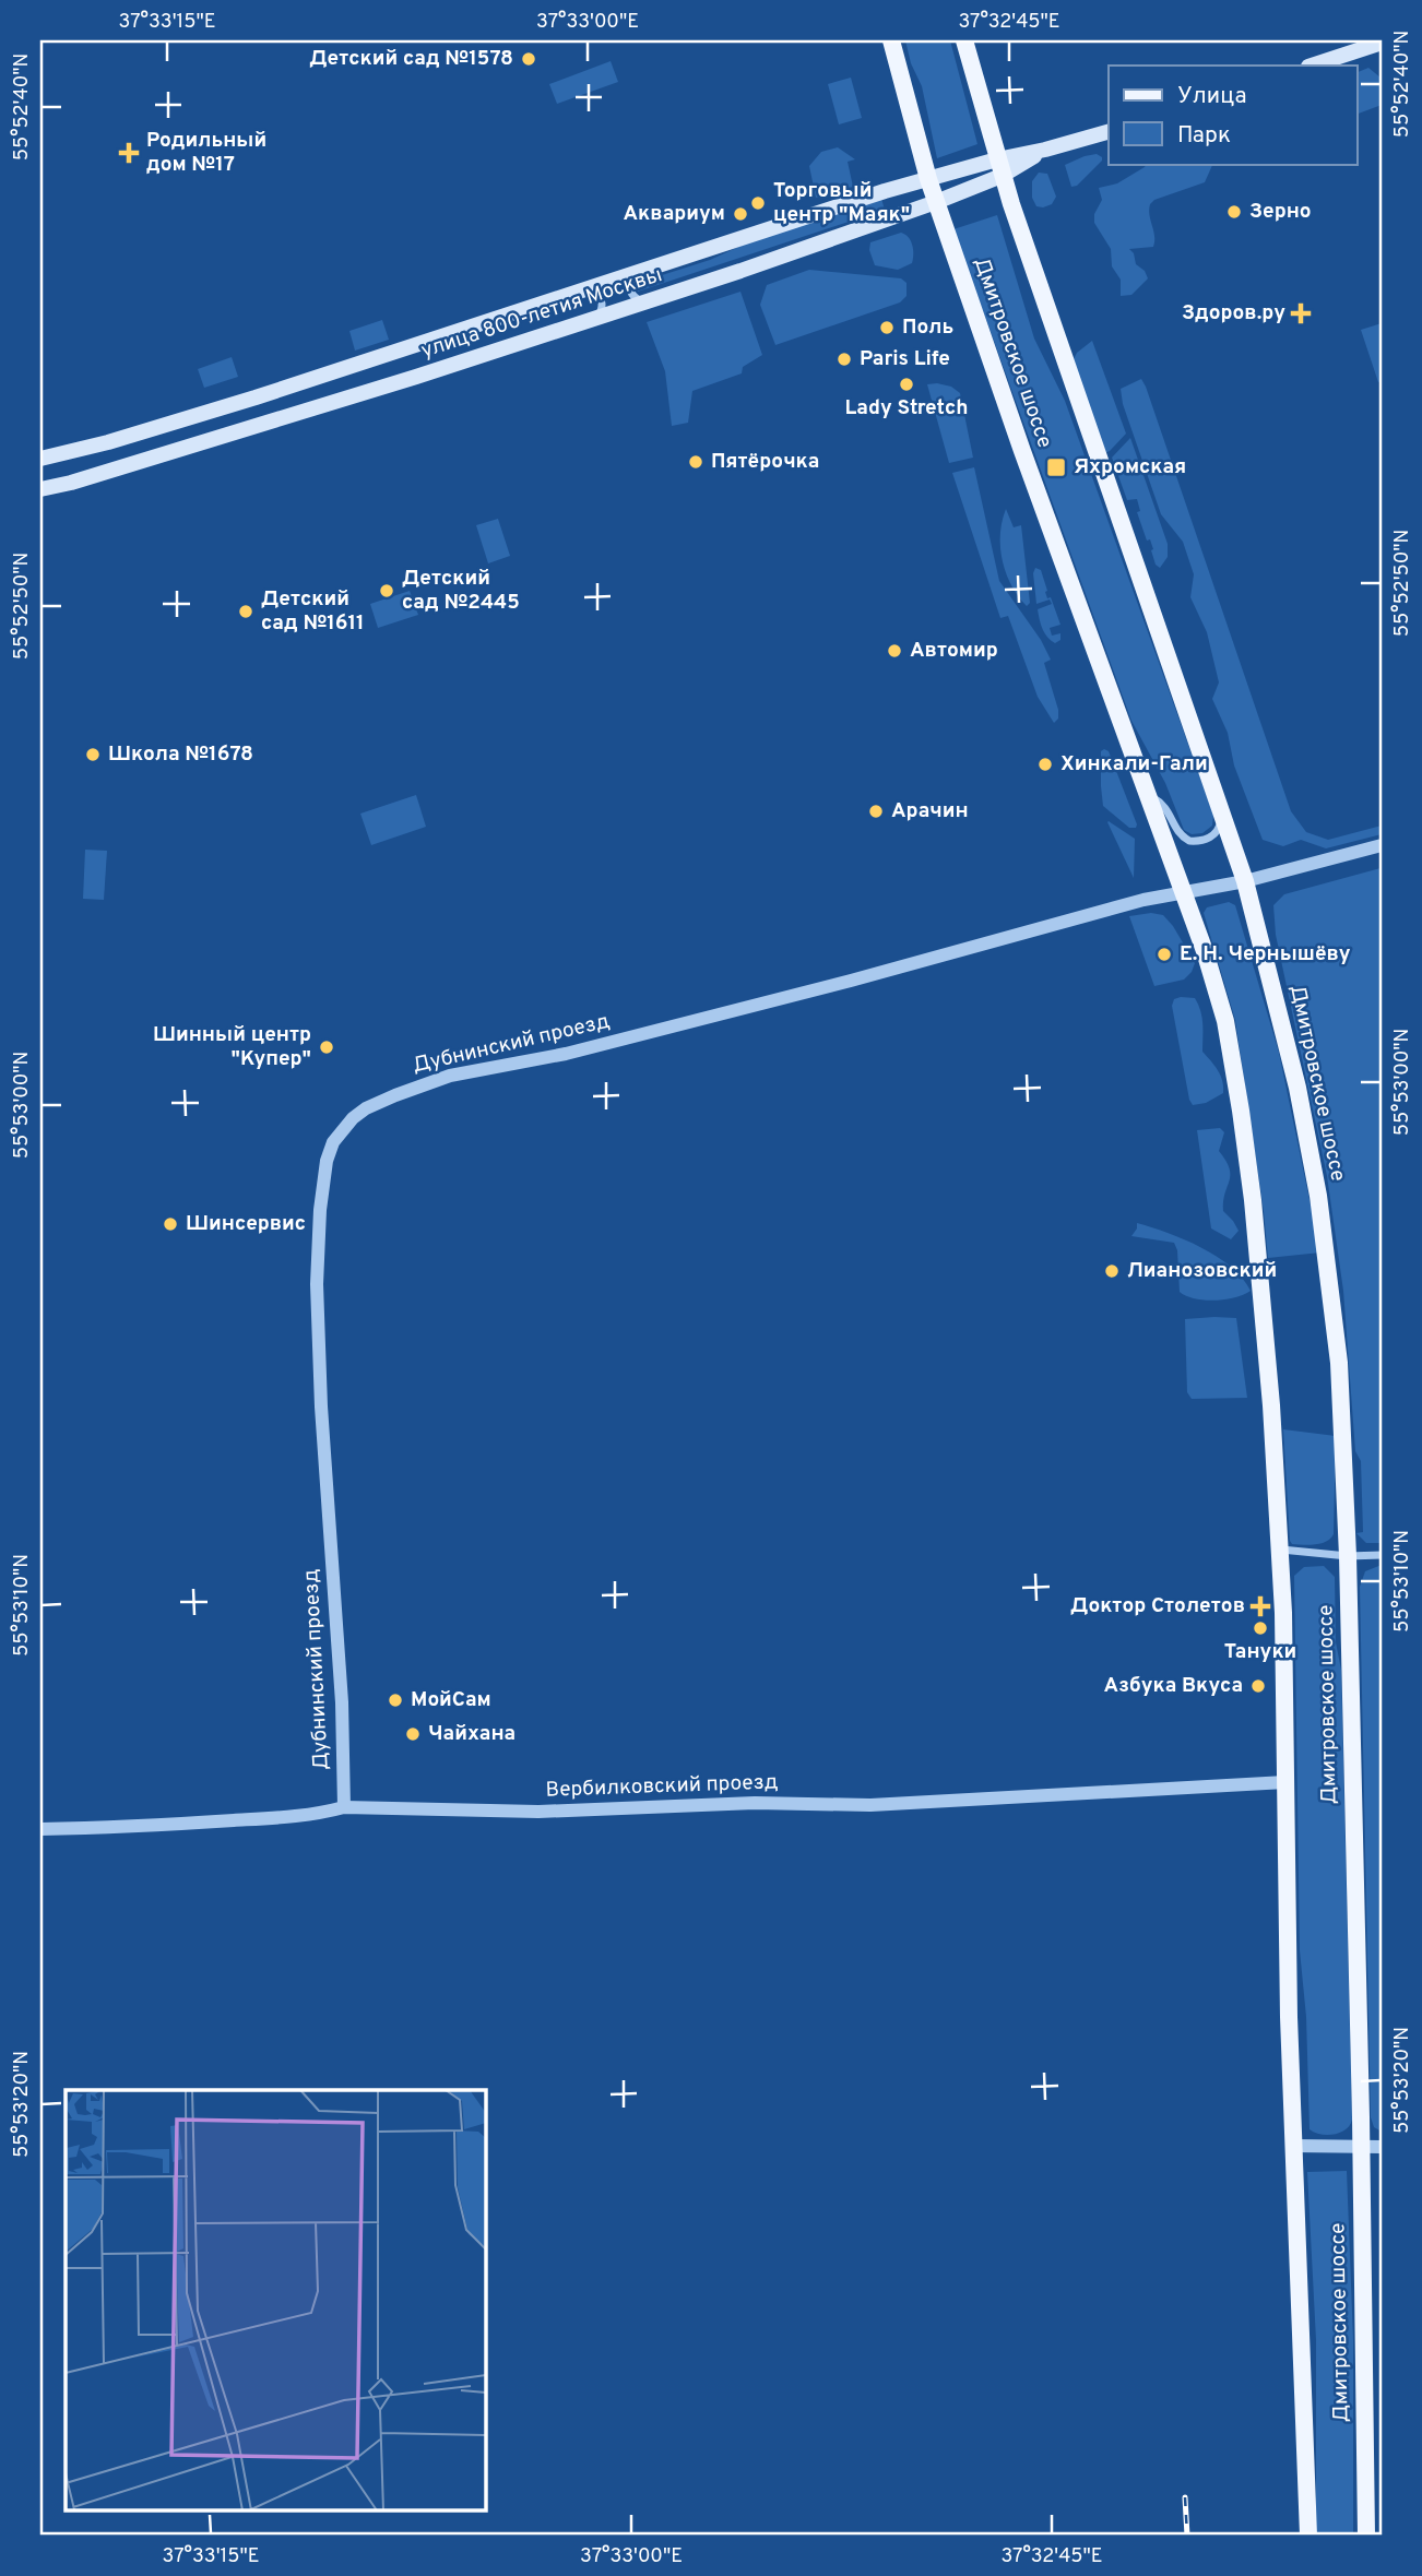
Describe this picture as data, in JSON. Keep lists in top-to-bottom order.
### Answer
{
  "streets": {
    "main road": ["улица 800-летия Москвы", "Дмитровское шоссе"],
    "street": ["Дубнинский проезд", "Вербилковский проезд"]
  },
  "crossings": [
    ["улица 800-летия Москвы", "Дмитровское шоссе"],
    ["Дмитровское шоссе", "Дубнинский проезд"],
    ["Дмитровское шоссе", "Вербилковский проезд"],
    ["Дубнинский проезд", "Вербилковский проезд"]
  ],
  "places": {
    "other": [
      "Детский сад №1578",
      "Торговый центр \"Маяк\"",
      "Зерно",
      "Аквариум",
      "Поль",
      "Paris Life",
      "Lady Stretch",
      "Пятёрочка",
      "Детский сад №2445",
      "Детский сад №1611",
      "Автомир",
      "Школа №1678",
      "Хинкали-Гали",
      "Арачин",
      "Е. Н. Чернышёву",
      "Шинный центр \"Купер\"",
      "Шинсервис",
      "Лианозовский",
      "Тануки",
      "Азбука Вкуса",
      "МойСам",
      "Чайхана"
    ],
    "health": ["Родильный дом №17", "Здоров.ру", "Доктор Столетов"],
    "transit": ["Яхромская"]
  },
  "legend": ["Улица", "Парк"],
  "coordinates": [
    "37°33'15\"E",
    "37°33'00\"E",
    "37°32'45\"E",
    "55°52'40\"N",
    "55°52'50\"N",
    "55°53'00\"N",
    "55°53'10\"N",
    "55°53'20\"N"
  ]
}
